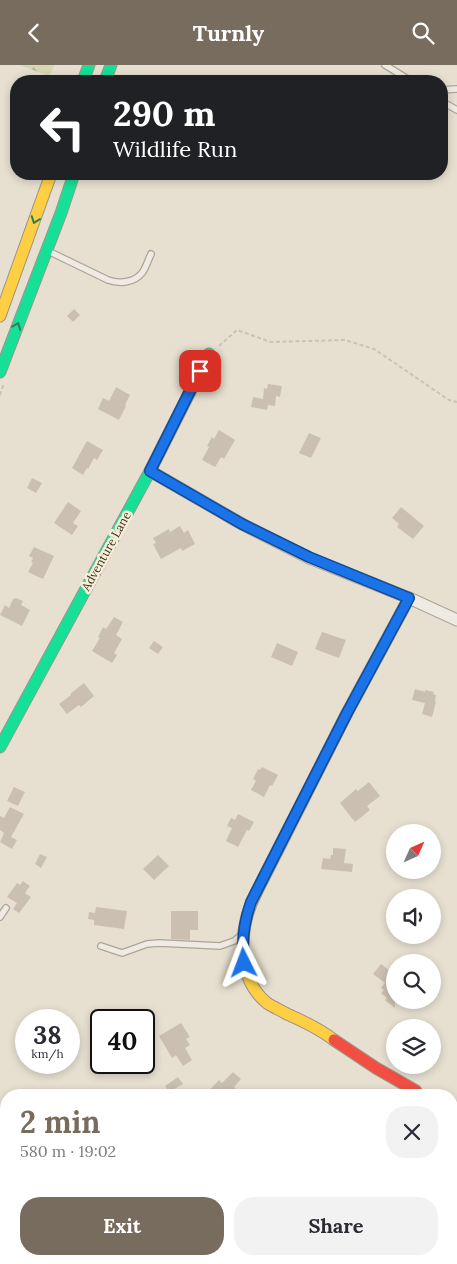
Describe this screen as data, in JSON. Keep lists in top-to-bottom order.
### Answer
{
  "streets": {
    "street": ["Adventure Lane"]
  },
  "north": "top right",
  "page": {
    "header": "Turnly",
    "turn": ["290 m", "Wildlife Run"],
    "speed": "38 km/h",
    "limit": "40",
    "heading": ["2 min", "580 m · 19:02"],
    "buttons": ["Exit", "Share"]
  }
}
